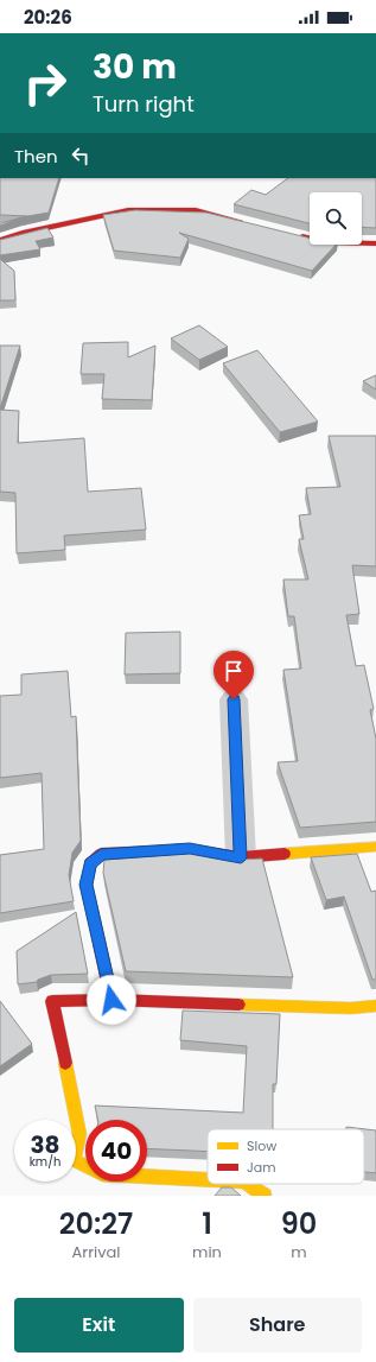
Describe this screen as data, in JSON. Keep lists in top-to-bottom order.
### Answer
{
  "legend": ["Slow", "Jam"],
  "page": {
    "status": "20:26",
    "turn": ["30 m", "Turn right"],
    "then": "Then",
    "speed": "38 km/h",
    "limit": "40",
    "eta": [
      "20:27",
      "Arrival",
      "1",
      "min",
      "90",
      "m"
    ],
    "buttons": ["Exit", "Share"]
  }
}
